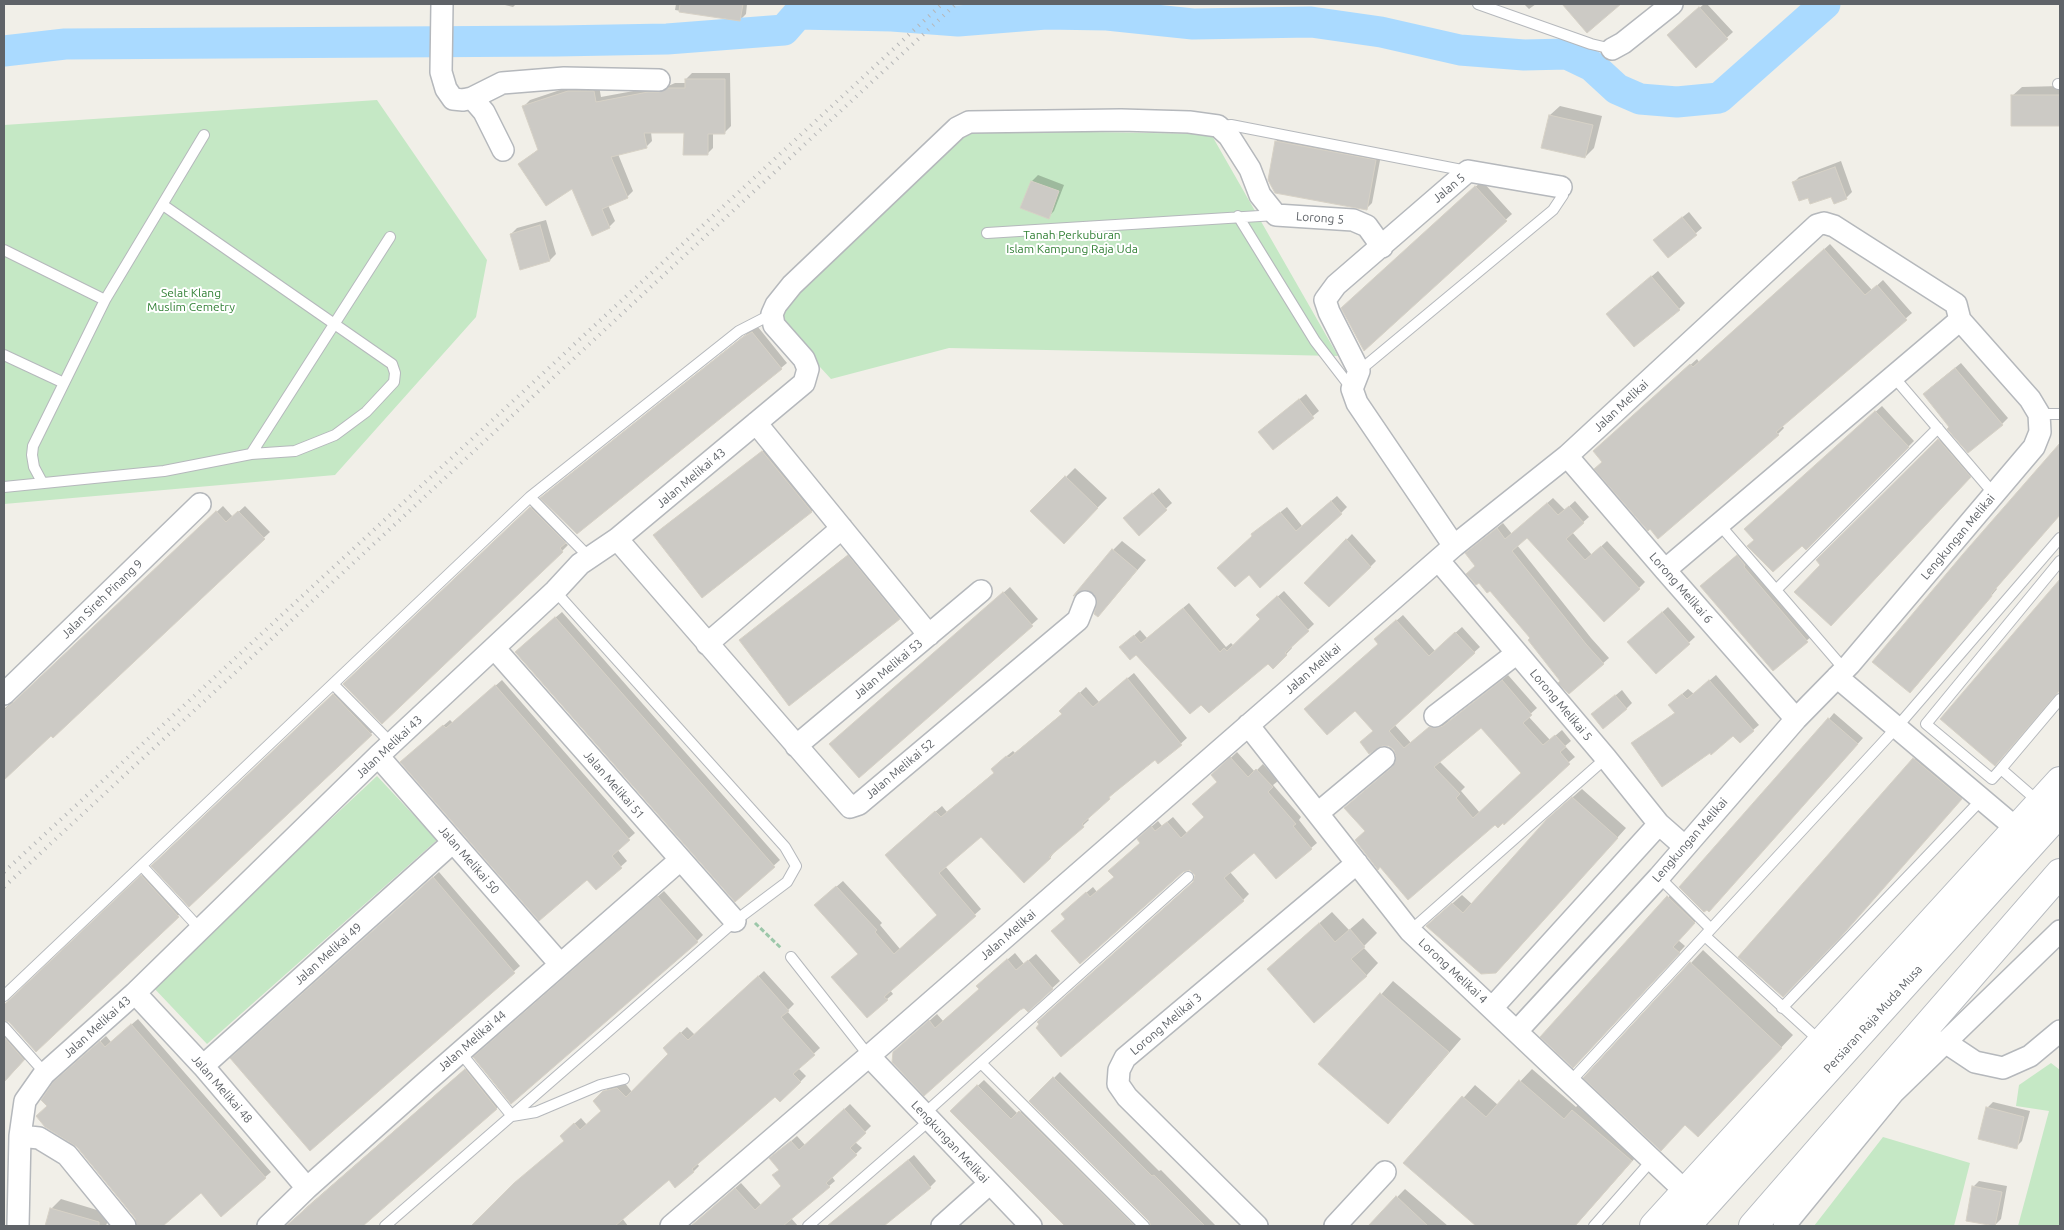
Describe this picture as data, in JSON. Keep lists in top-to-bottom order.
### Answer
{
  "streets": {
    "main road": ["Persiaran Raja Muda Musa"],
    "street": [
      "Jalan 5",
      "Lorong 5",
      "Jalan Melikai",
      "Jalan Melikai 43",
      "Lengkungan Melikai",
      "Lorong Melikai 6",
      "Jalan Sireh Pinang 9",
      "Jalan Melikai 53",
      "Lorong Melikai 5",
      "Jalan Melikai 52",
      "Jalan Melikai 51",
      "Jalan Melikai 50",
      "Jalan Melikai 49",
      "Lorong Melikai 4",
      "Lorong Melikai 3",
      "Jalan Melikai 44",
      "Jalan Melikai 48"
    ]
  },
  "crossings": [
    ["Jalan 5", "Lorong 5"],
    ["Jalan Melikai", "Lengkungan Melikai"],
    ["Jalan Melikai", "Lorong Melikai 6"],
    ["Jalan Melikai", "Lorong Melikai 5"],
    ["Jalan Melikai", "Lorong Melikai 4"],
    ["Jalan Melikai 43", "Jalan Melikai 52"],
    ["Jalan Melikai 43", "Jalan Melikai 51"],
    ["Jalan Melikai 43", "Jalan Melikai 50"],
    ["Jalan Melikai 43", "Jalan Melikai 48"],
    ["Lengkungan Melikai", "Lorong Melikai 6"],
    ["Lengkungan Melikai", "Lorong Melikai 5"],
    ["Lengkungan Melikai", "Lorong Melikai 4"],
    ["Jalan Melikai 53", "Jalan Melikai 52"],
    ["Jalan Melikai 51", "Jalan Melikai 44"],
    ["Jalan Melikai 50", "Jalan Melikai 49"],
    ["Jalan Melikai 50", "Jalan Melikai 44"],
    ["Jalan Melikai 49", "Jalan Melikai 48"],
    ["Lorong Melikai 4", "Lorong Melikai 3"],
    ["Jalan Melikai 44", "Jalan Melikai 48"]
  ],
  "parks": ["Tanah Perkuburan Islam Kampung Raja Uda", "Selat Klang Muslim Cemetry"]
}
